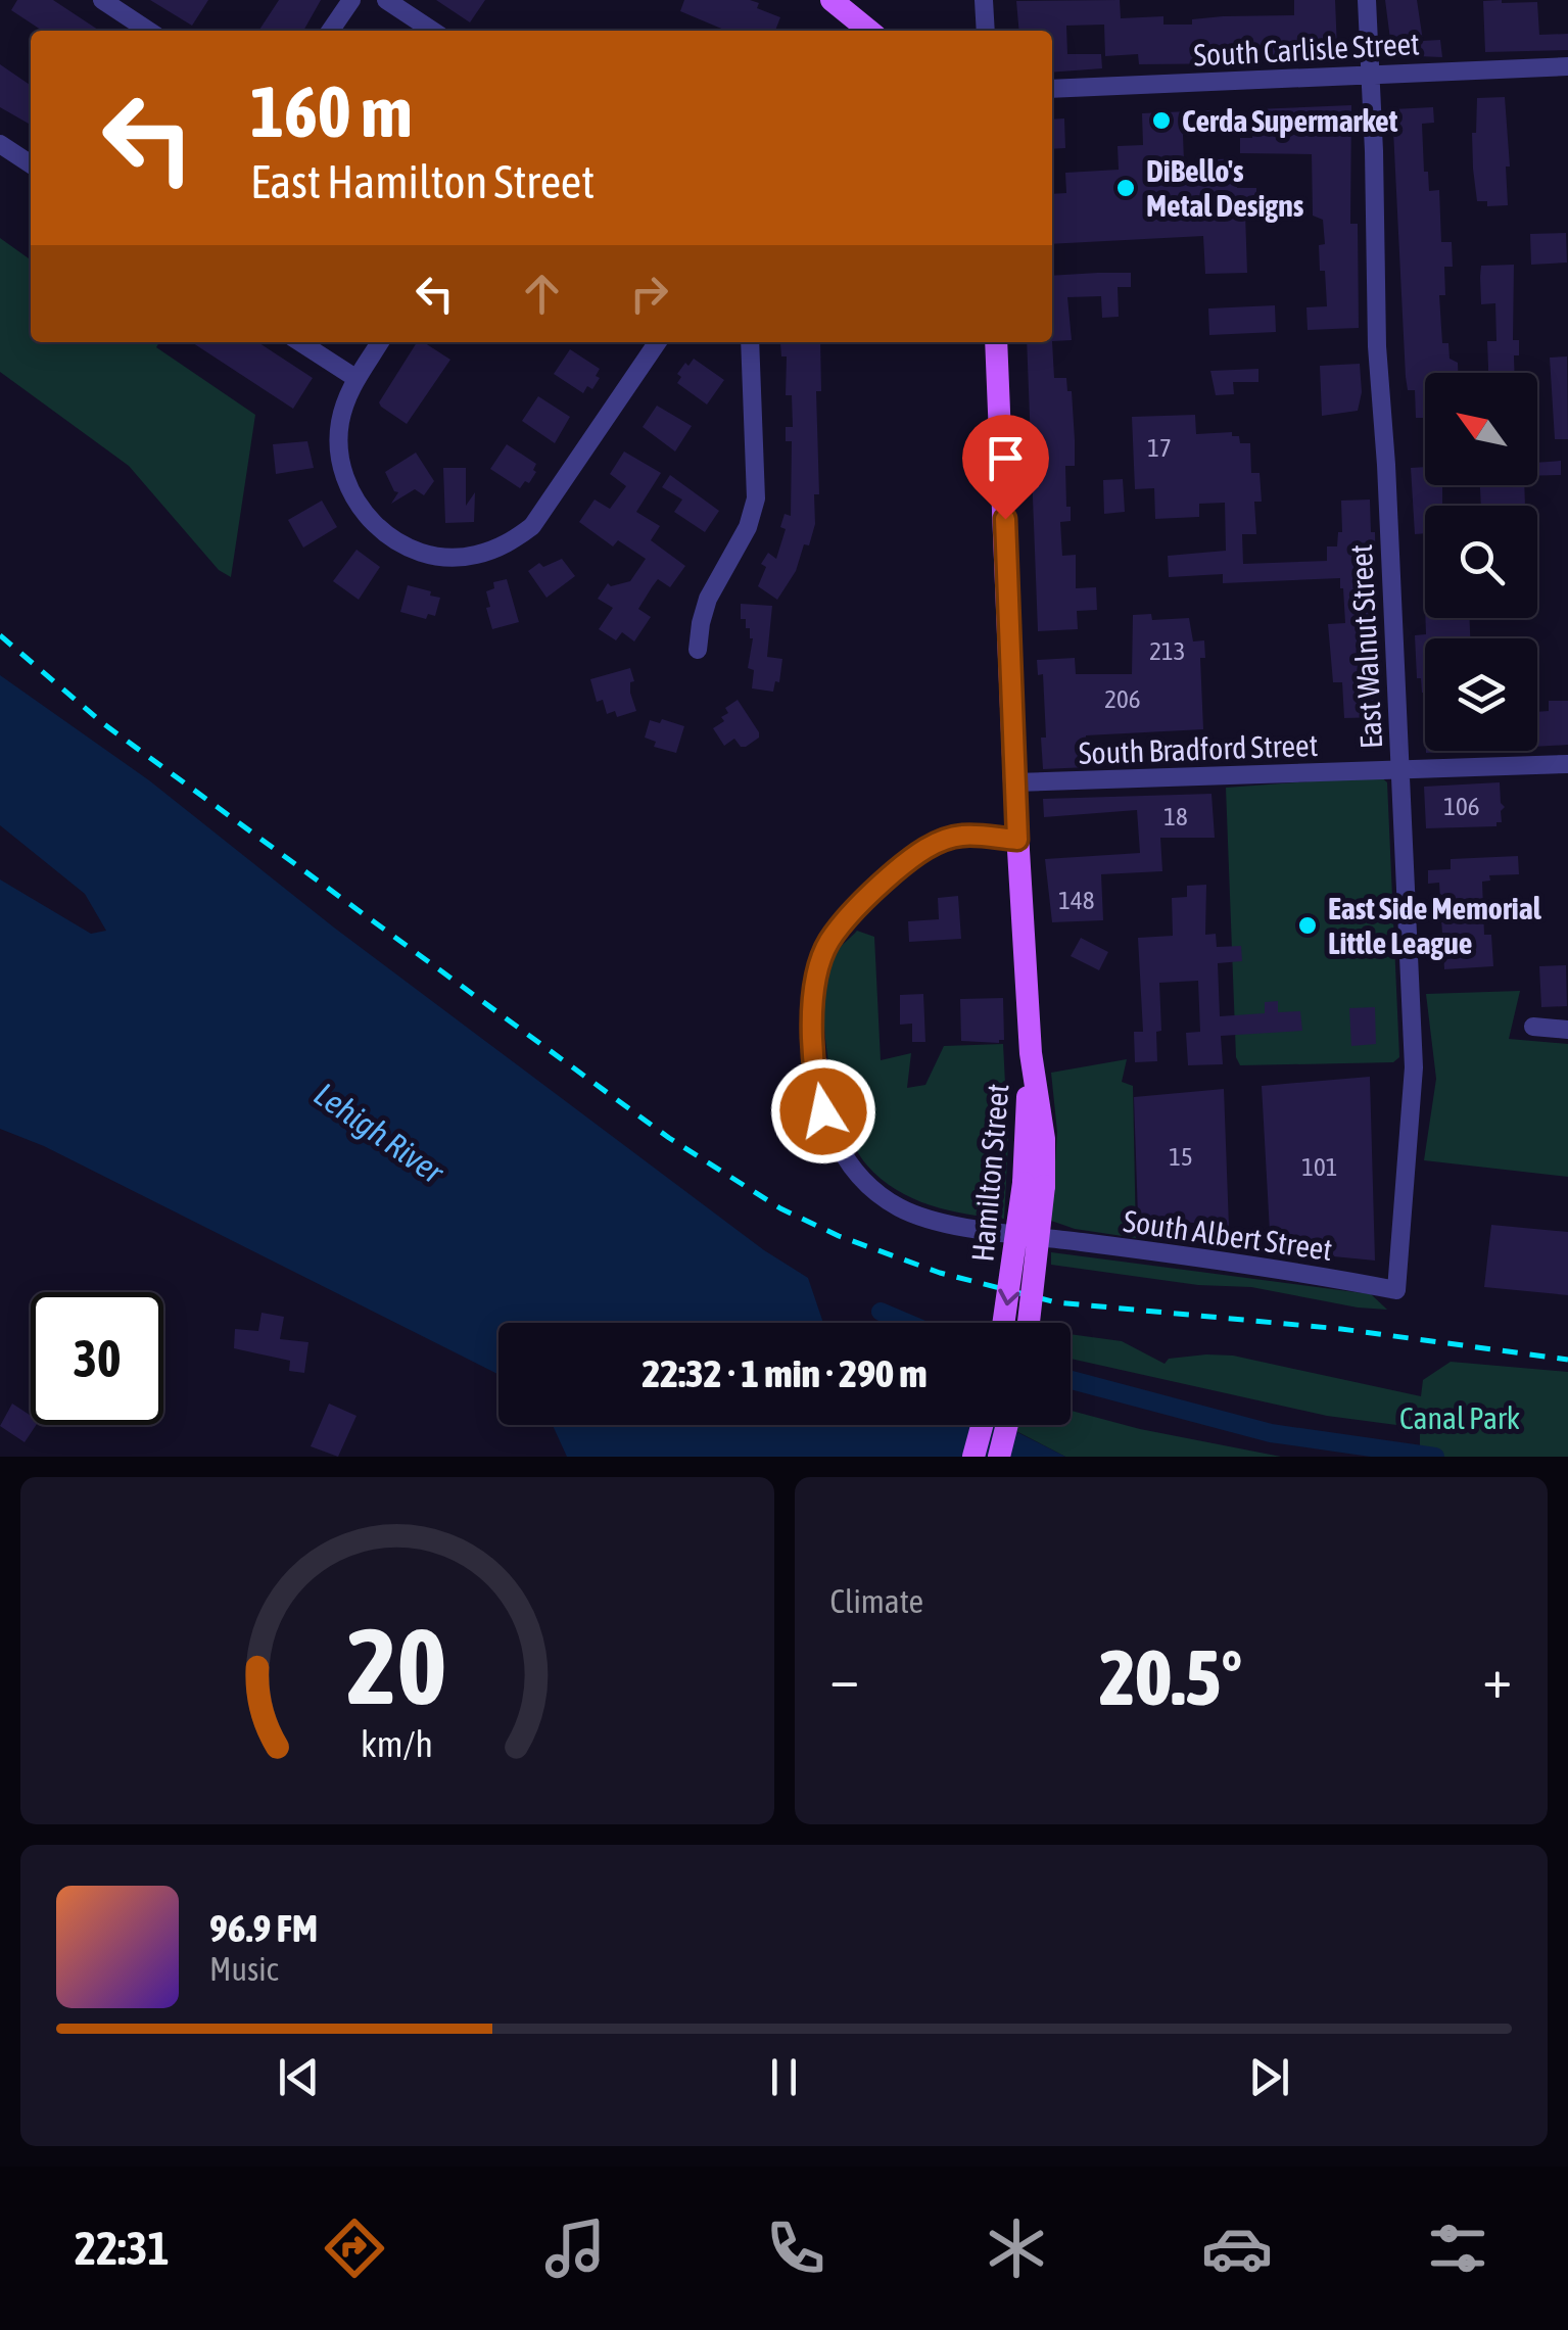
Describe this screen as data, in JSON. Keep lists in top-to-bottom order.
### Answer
{
  "streets": {
    "main road": ["Hamilton Street"],
    "street": [
      "South Carlisle Street",
      "East Walnut Street",
      "South Bradford Street",
      "South Albert Street"
    ]
  },
  "crossings": [
    ["South Carlisle Street", "East Walnut Street"],
    ["East Walnut Street", "South Bradford Street"],
    ["East Walnut Street", "South Albert Street"],
    ["South Bradford Street", "Hamilton Street"],
    ["Hamilton Street", "South Albert Street"]
  ],
  "water": ["Lehigh River"],
  "parks": ["Canal Park"],
  "places": ["Cerda Supermarket", "DiBello's Metal Designs", "East Side Memorial Little League"],
  "house_numbers": [
    "17",
    "213",
    "206",
    "106",
    "18",
    "148",
    "15",
    "101"
  ],
  "north": "top left",
  "page": {
    "turn": ["160 m", "East Hamilton Street"],
    "limit": "30",
    "trip": "22:32 · 1 min · 290 m",
    "tile": "Climate",
    "heat": ["−", "20.5°", "+"],
    "song": ["96.9 FM", "Music"],
    "tabs": "22:31",
    "gauge": ["20", "km/h"]
  }
}
